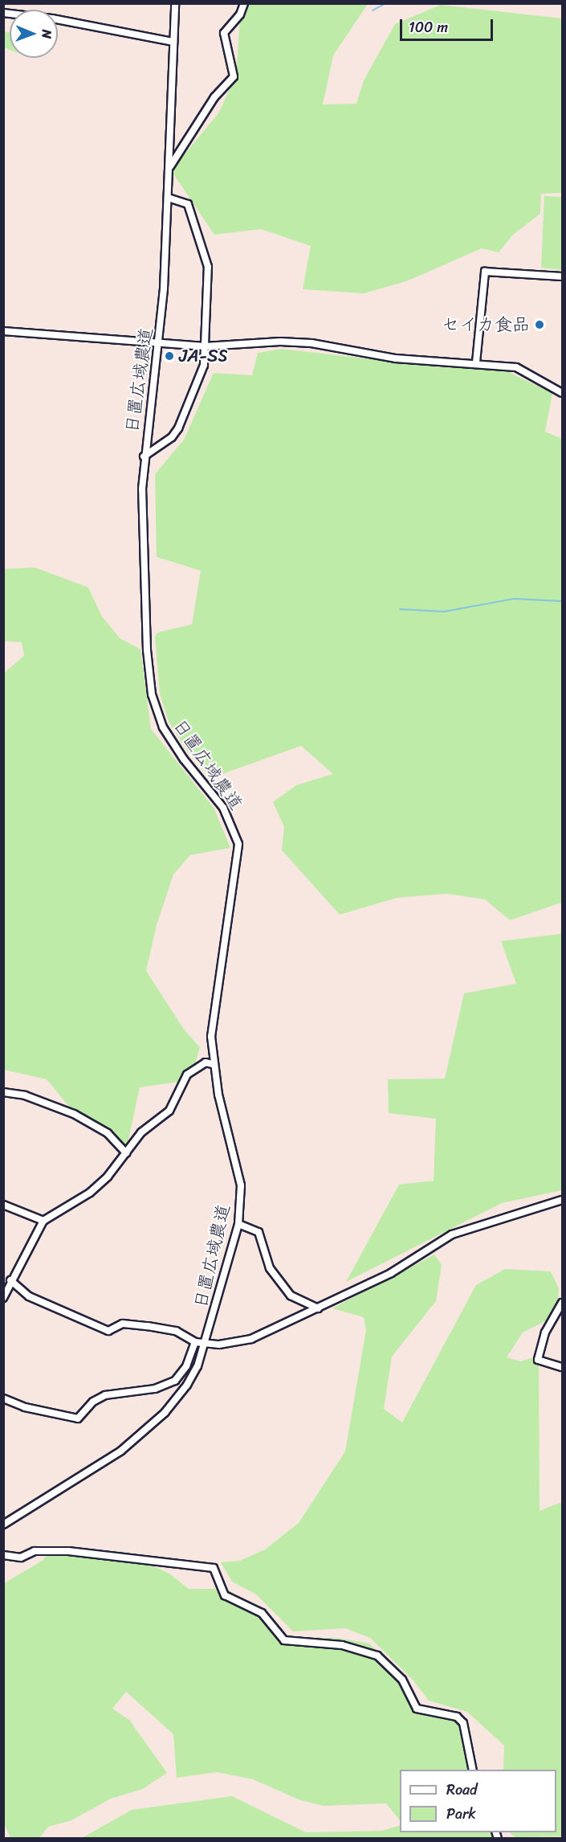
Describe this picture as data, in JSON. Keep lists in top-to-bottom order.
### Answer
{
  "streets": {
    "street": ["日置広域農道"]
  },
  "places": ["セイカ食品", "JA-SS"],
  "legend": ["Road", "Park"],
  "scale_bar": "100 m",
  "north": "right"
}
